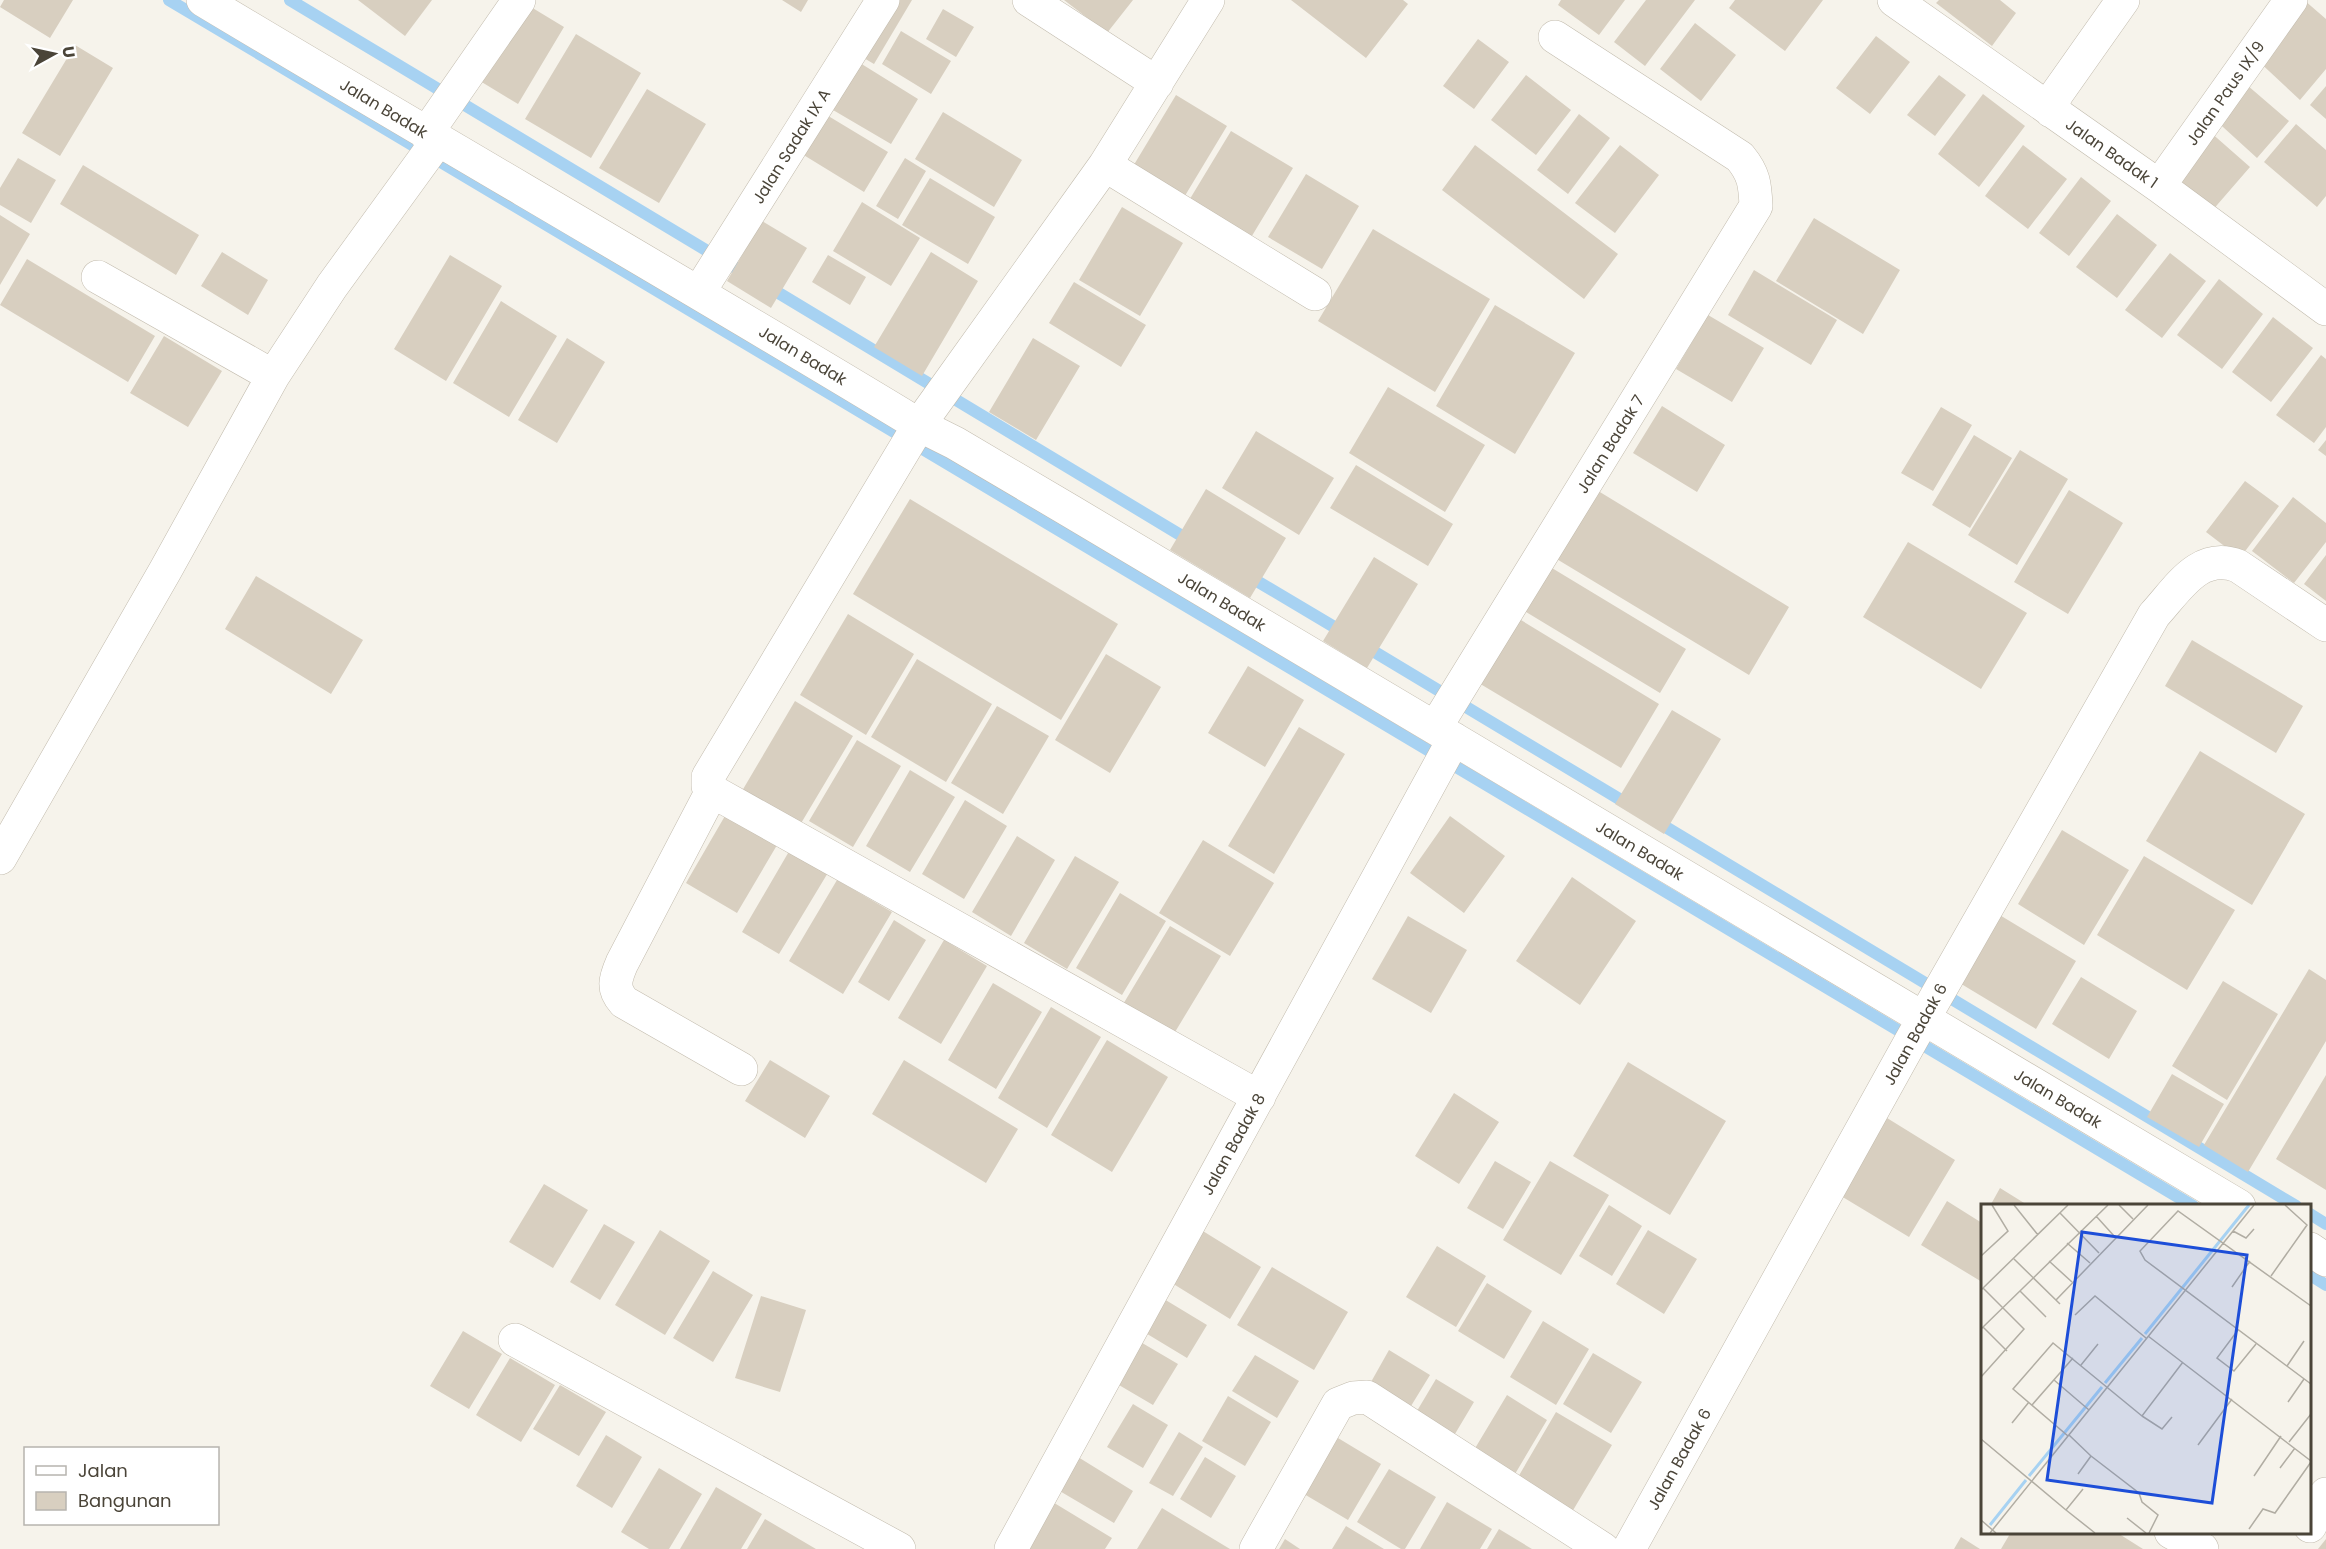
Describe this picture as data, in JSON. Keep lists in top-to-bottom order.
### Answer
{
  "streets": {
    "street": [
      "Jalan Paus IX/9",
      "Jalan Badak",
      "Jalan Sadak IX A",
      "Jalan Badak 1",
      "Jalan Badak 7",
      "Jalan Badak 6",
      "Jalan Badak 8"
    ]
  },
  "crossings": [
    ["Jalan Paus IX/9", "Jalan Badak 1"],
    ["Jalan Badak", "Jalan Sadak IX A"],
    ["Jalan Badak", "Jalan Badak 7"],
    ["Jalan Badak", "Jalan Badak 6"],
    ["Jalan Badak", "Jalan Badak 8"],
    ["Jalan Badak 7", "Jalan Badak 8"]
  ],
  "legend": ["Jalan", "Bangunan"],
  "north": "right"
}
